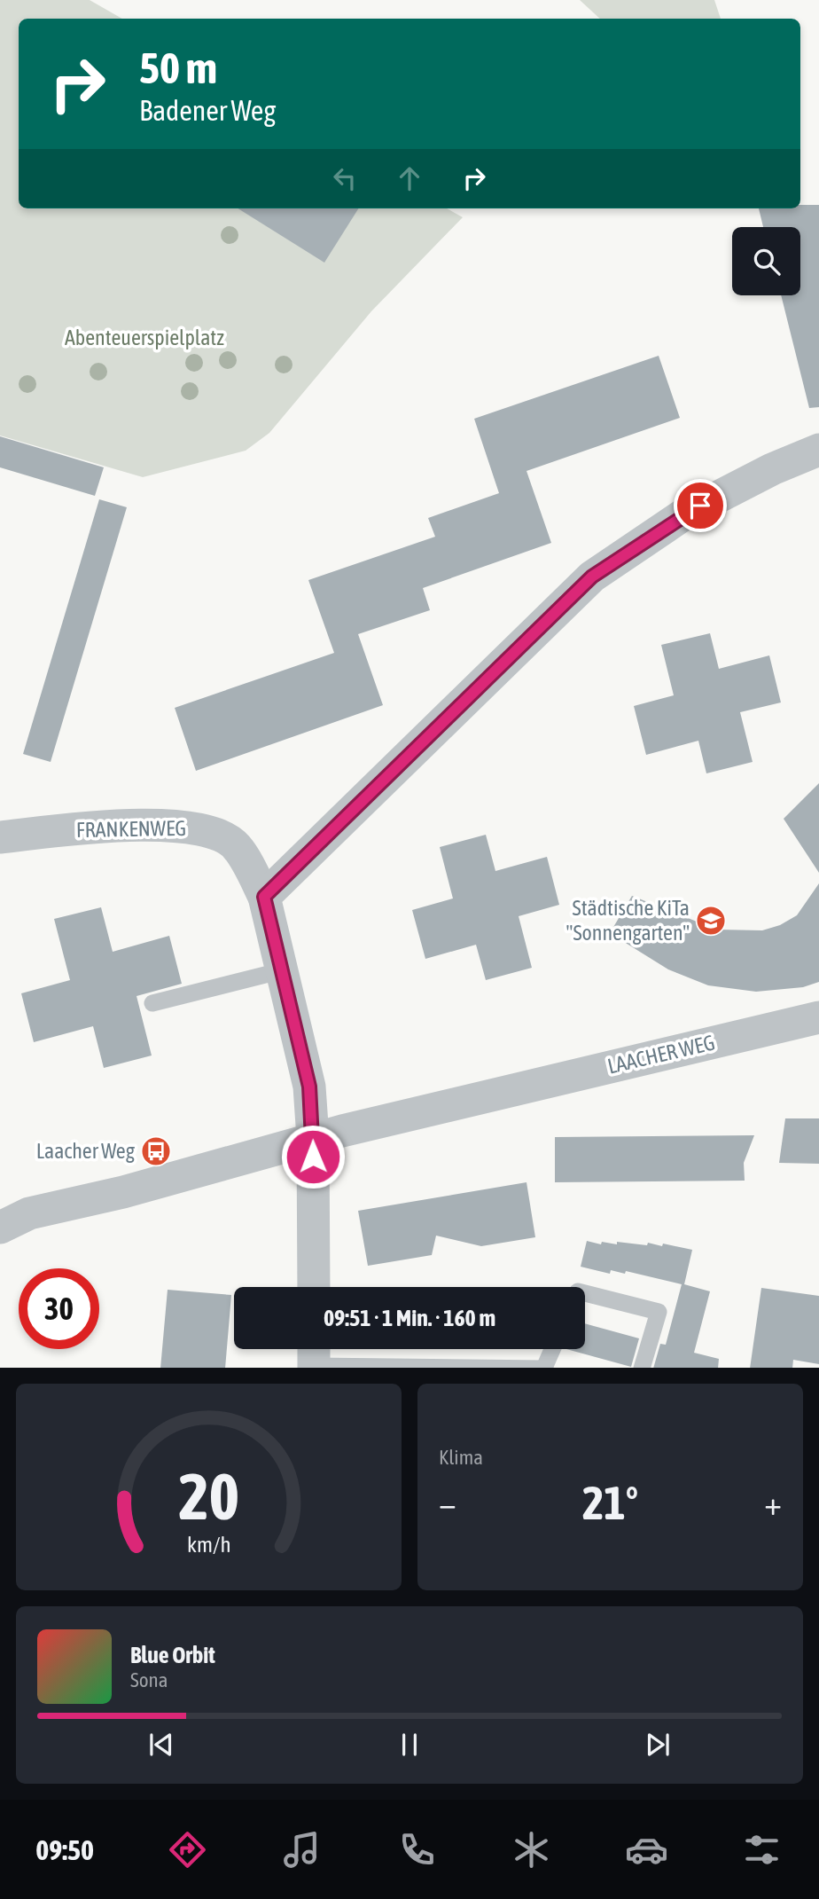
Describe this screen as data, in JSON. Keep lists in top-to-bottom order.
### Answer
{
  "streets": {
    "street": ["FRANKENWEG", "LAACHER WEG"]
  },
  "crossings": [
    ["FRANKENWEG", "LAACHER WEG"]
  ],
  "parks": ["Abenteuerspielplatz"],
  "places": {
    "school or university": ["Städtische KiTa \"Sonnengarten\""],
    "bus stop": ["Laacher Weg"]
  },
  "page": {
    "turn": ["50 m", "Badener Weg"],
    "limit": "30",
    "trip": "09:51 · 1 Min. · 160 m",
    "tile": "Klima",
    "heat": ["−", "21°", "+"],
    "song": ["Blue Orbit", "Sona"],
    "tabs": "09:50",
    "gauge": ["20", "km/h"]
  }
}
